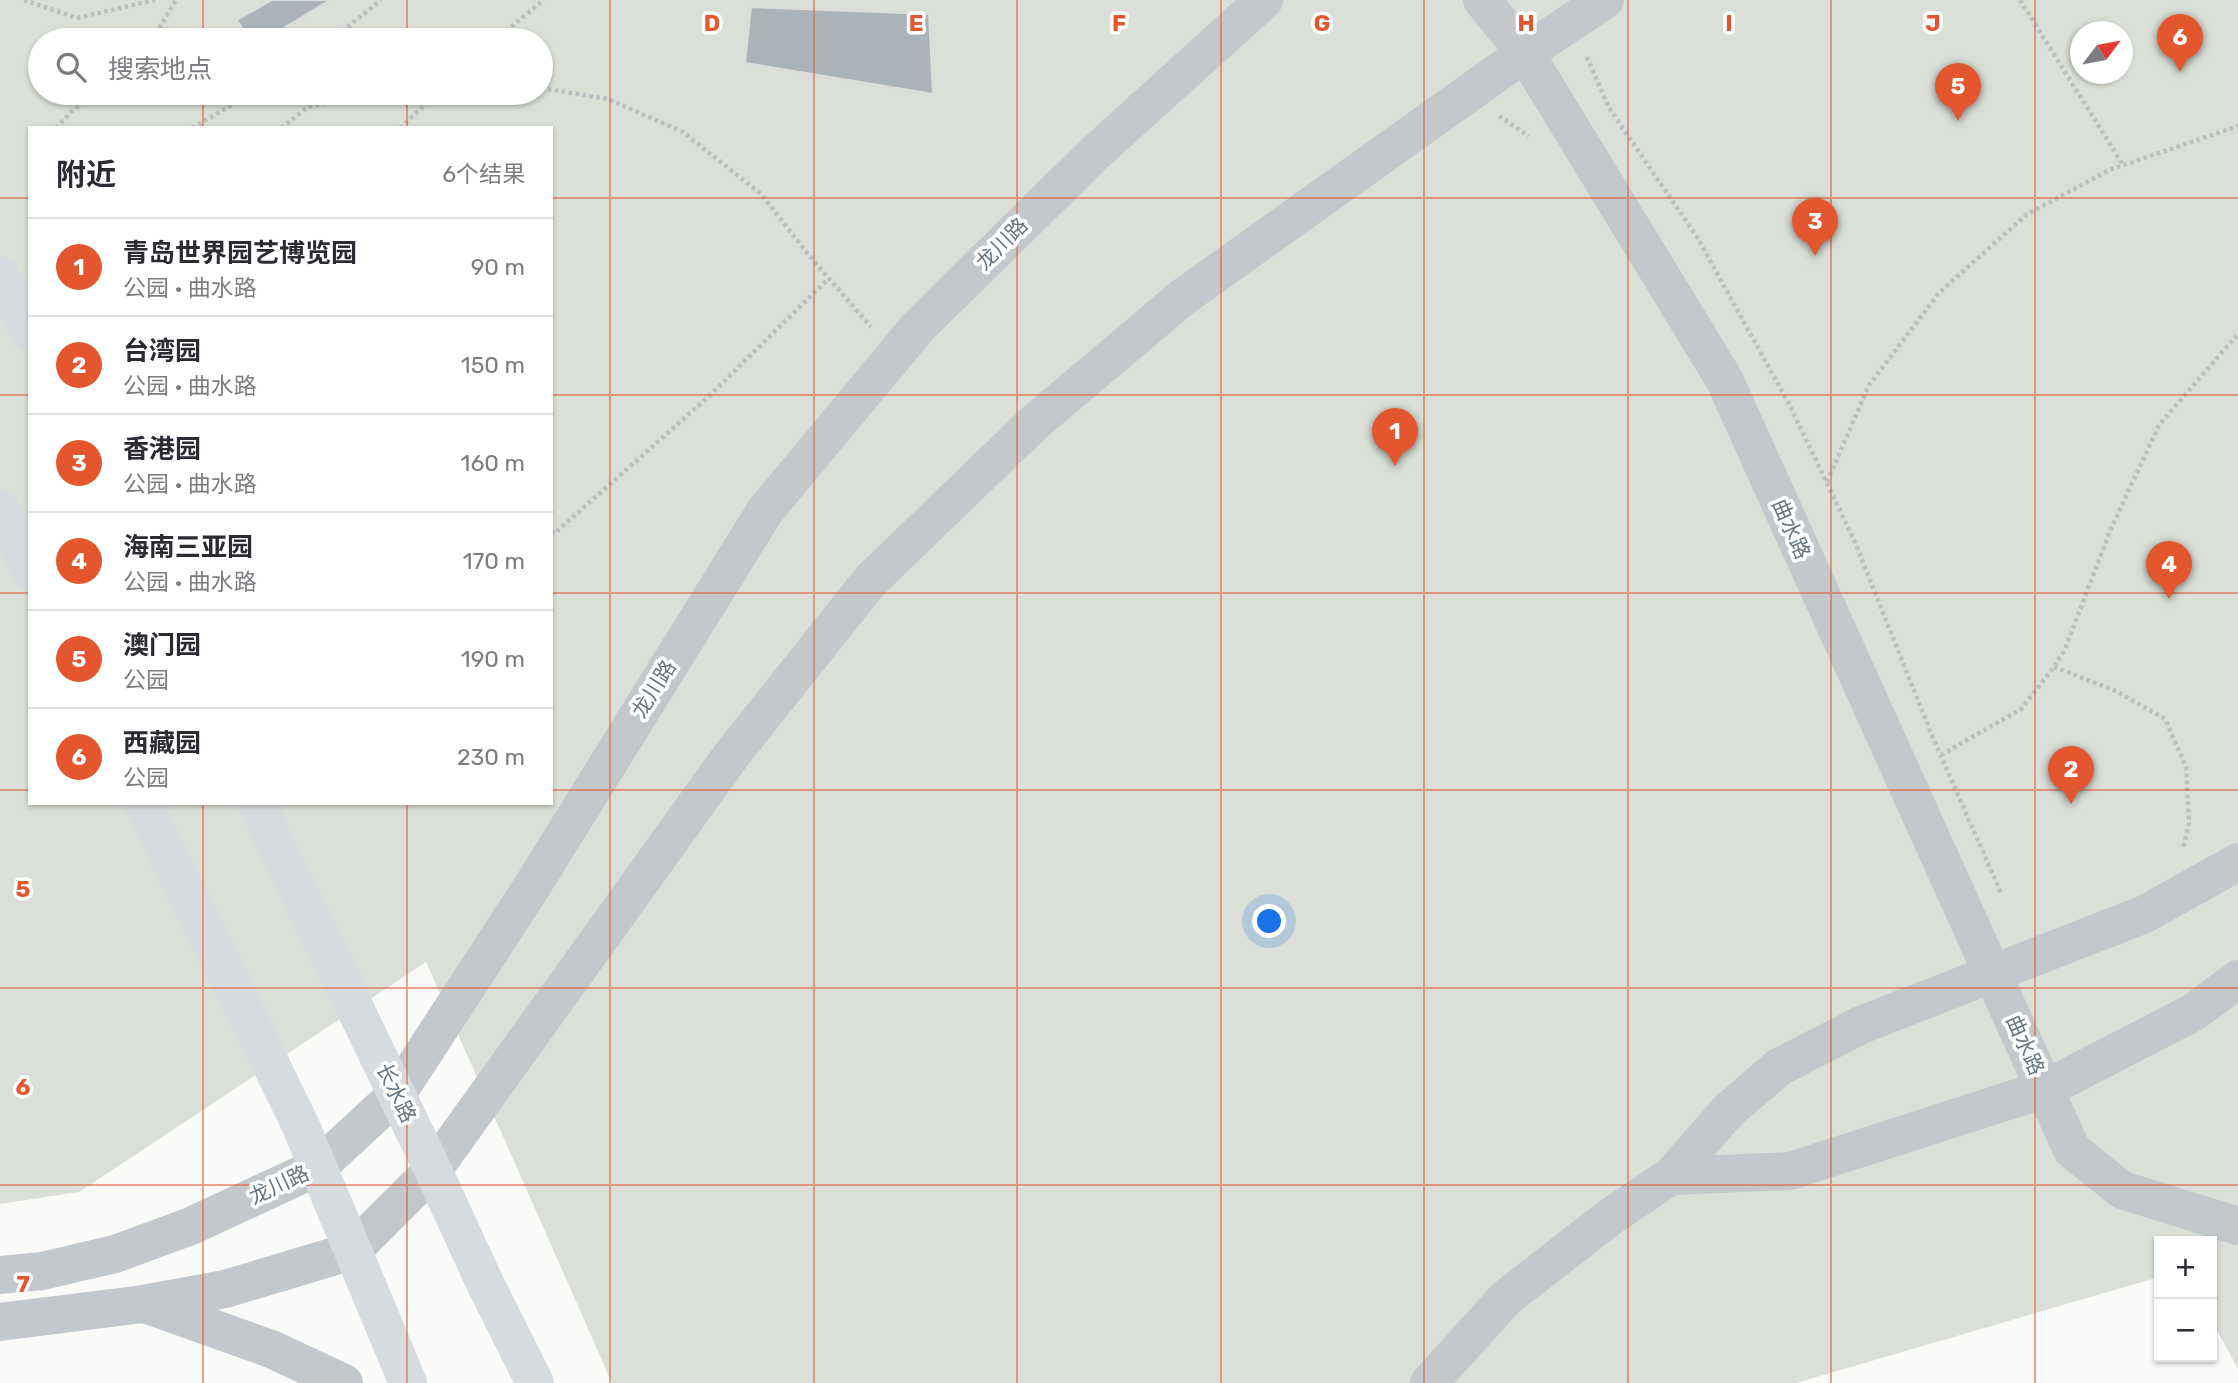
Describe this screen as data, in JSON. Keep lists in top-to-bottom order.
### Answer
{
  "streets": {
    "main road": ["长水路"],
    "street": ["龙川路", "曲水路"]
  },
  "crossings": [
    ["龙川路", "长水路"]
  ],
  "north": "top right",
  "page": {
    "pins": [
      "6",
      "5",
      "3",
      "1",
      "4",
      "2"
    ],
    "search": "搜索地点",
    "heading": ["附近", "6个结果"],
    "list": [
      {
        "mark": "1",
        "name": "青岛世界园艺博览园",
        "note": "公园 · 曲水路",
        "value": "90 m"
      },
      {
        "mark": "2",
        "name": "台湾园",
        "note": "公园 · 曲水路",
        "value": "150 m"
      },
      {
        "mark": "3",
        "name": "香港园",
        "note": "公园 · 曲水路",
        "value": "160 m"
      },
      {
        "mark": "4",
        "name": "海南三亚园",
        "note": "公园 · 曲水路",
        "value": "170 m"
      },
      {
        "mark": "5",
        "name": "澳门园",
        "note": "公园",
        "value": "190 m"
      },
      {
        "mark": "6",
        "name": "西藏园",
        "note": "公园",
        "value": "230 m"
      }
    ],
    "map_buttons": ["+", "−"]
  },
  "grid": {
    "columns": [
      "D",
      "E",
      "F",
      "G",
      "H",
      "I",
      "J"
    ],
    "rows": ["5", "6", "7"]
  }
}
